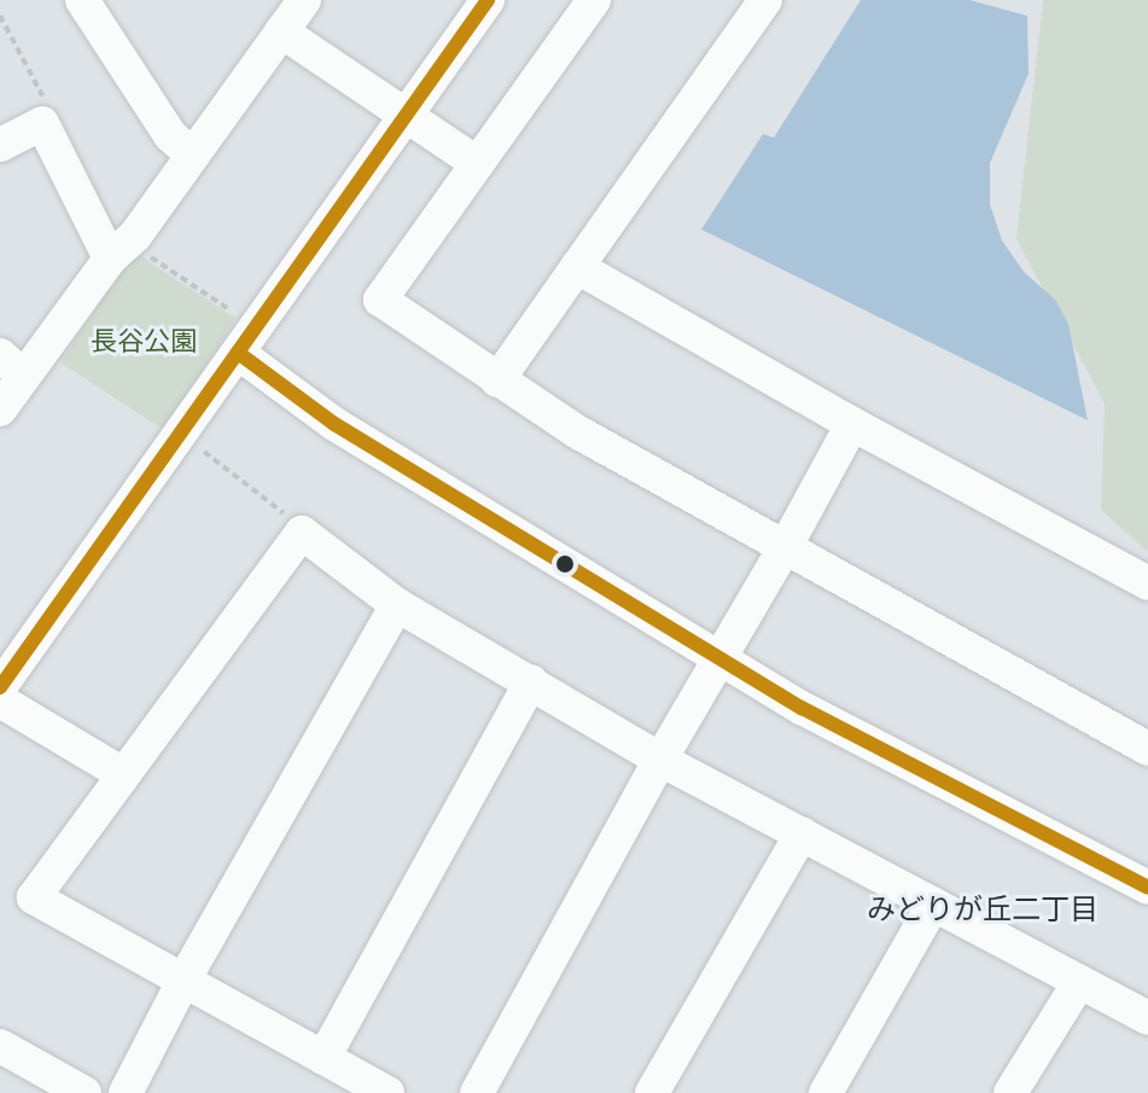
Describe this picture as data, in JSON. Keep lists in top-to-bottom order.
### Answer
{
  "districts": ["みどりが丘二丁目"],
  "parks": ["長谷公園"]
}
